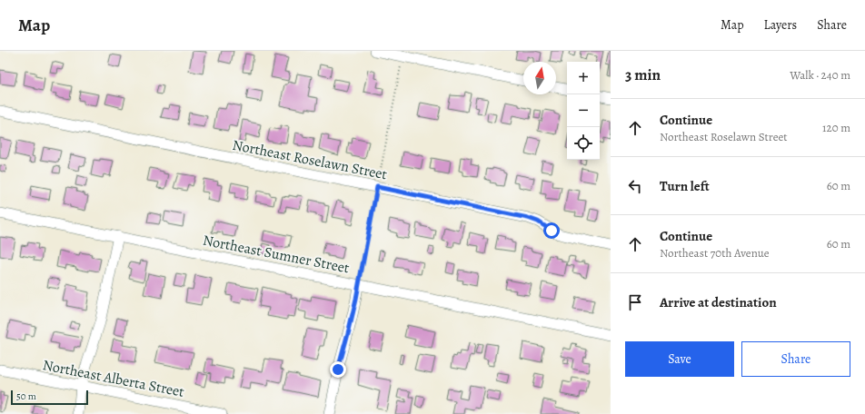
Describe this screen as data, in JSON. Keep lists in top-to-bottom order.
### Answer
{
  "streets": {
    "street": ["Northeast Roselawn Street", "Northeast Sumner Street", "Northeast Alberta Street"]
  },
  "scale_bar": "50 m",
  "north": "top",
  "page": {
    "header": "Map",
    "nav": ["Map", "Layers", "Share"],
    "heading": ["3 min", "Walk · 240 m"],
    "map_buttons": ["+", "−"],
    "list": [
      ["Continue", "Northeast Roselawn Street", "120 m"],
      ["Turn left", "60 m"],
      ["Continue", "Northeast 70th Avenue", "60 m"],
      "Arrive at destination"
    ],
    "buttons": ["Save", "Share"],
    "scale": "50 m"
  }
}
